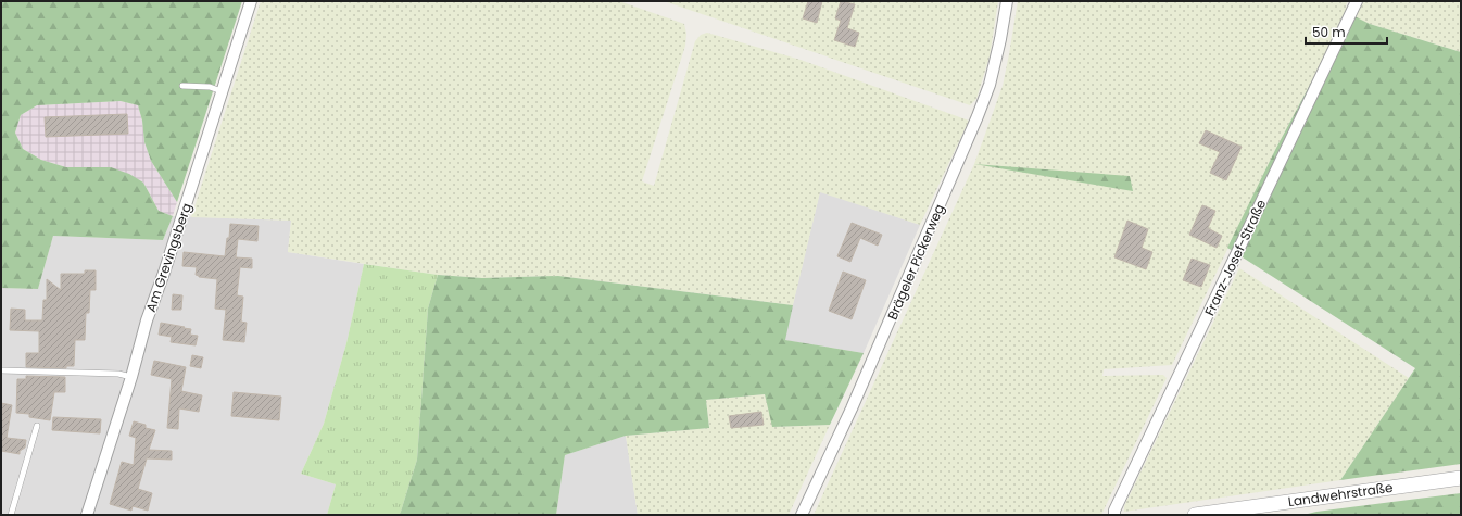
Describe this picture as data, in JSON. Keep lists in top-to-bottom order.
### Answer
{
  "streets": {
    "street": [
      "Am Grevingsberg",
      "Franz-Josef-Straße",
      "Brägeler Pickerweg",
      "Landwehrstraße"
    ]
  },
  "scale_bar": "50 m"
}
